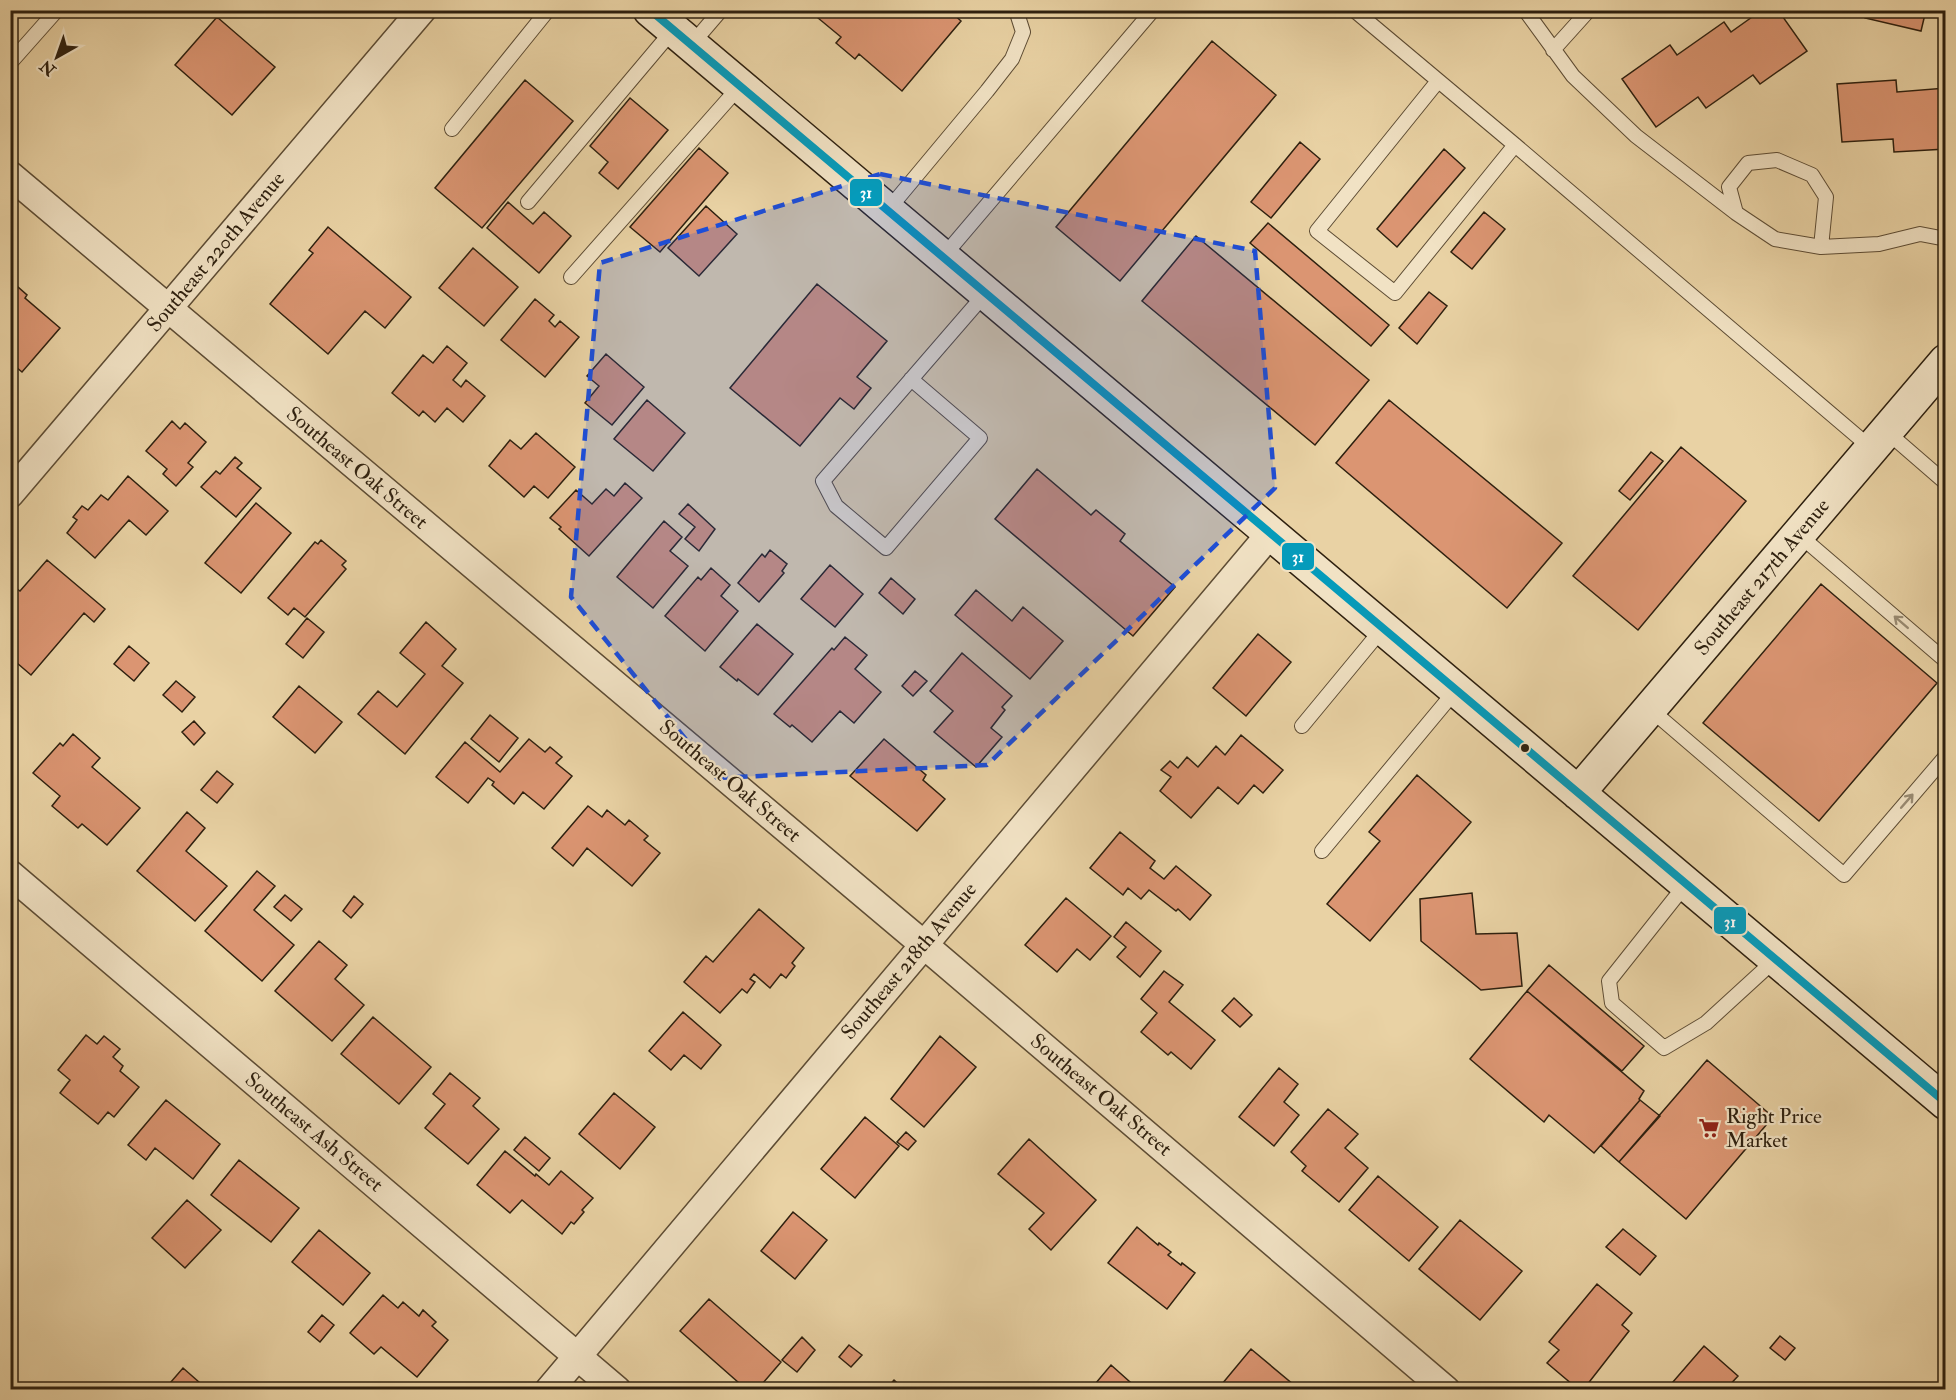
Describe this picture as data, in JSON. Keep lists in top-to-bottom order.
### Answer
{
  "streets": {
    "main road": ["Southeast 217th Avenue"],
    "street": [
      "Southeast 220th Avenue",
      "Southeast Oak Street",
      "Southeast 218th Avenue",
      "Southeast Ash Street"
    ]
  },
  "crossings": [
    ["Southeast 220th Avenue", "Southeast Oak Street"],
    ["Southeast Oak Street", "Southeast 218th Avenue"],
    ["Southeast 218th Avenue", "Southeast Ash Street"]
  ],
  "places": {
    "supermarket": ["Right Price Market"]
  },
  "lines": ["transit line 31"],
  "north": "bottom left"
}
